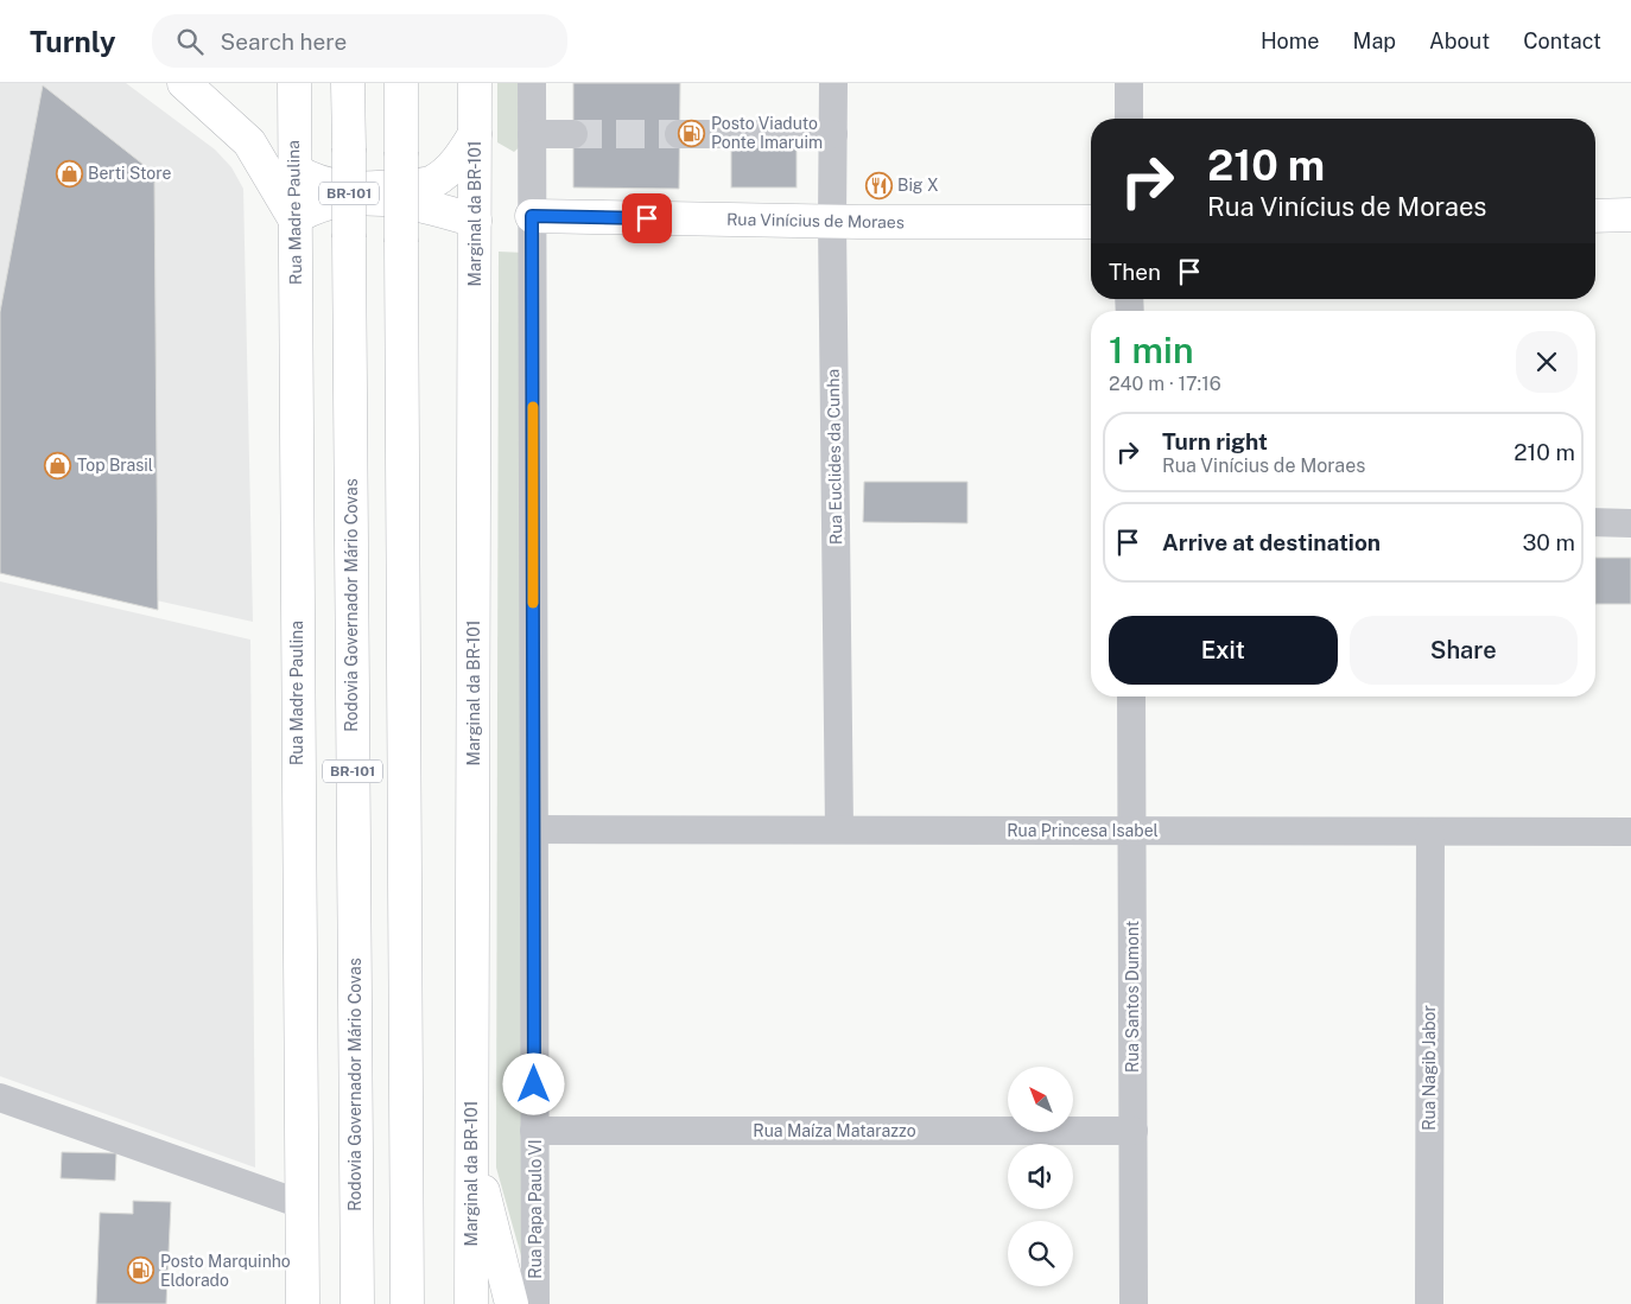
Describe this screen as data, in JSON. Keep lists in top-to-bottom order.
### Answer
{
  "streets": {
    "main road": [
      "BR-101",
      "Rua Madre Paulina",
      "Marginal da BR-101",
      "Rua Vinícius de Moraes",
      "Rodovia Governador Mário Covas"
    ],
    "street": [
      "Rua Euclides da Cunha",
      "Rua Princesa Isabel",
      "Rua Santos Dumont",
      "Rua Nagib Jabor",
      "Rua Maíza Matarazzo",
      "Rua Papa Paulo VI"
    ]
  },
  "crossings": [
    ["Rua Vinícius de Moraes", "Rua Euclides da Cunha"],
    ["Rua Vinícius de Moraes", "Rua Papa Paulo VI"],
    ["Rua Euclides da Cunha", "Rua Princesa Isabel"],
    ["Rua Princesa Isabel", "Rua Santos Dumont"],
    ["Rua Princesa Isabel", "Rua Nagib Jabor"],
    ["Rua Princesa Isabel", "Rua Papa Paulo VI"],
    ["Rua Santos Dumont", "Rua Maíza Matarazzo"],
    ["Rua Maíza Matarazzo", "Rua Papa Paulo VI"]
  ],
  "places": {
    "fuel station": ["Posto Viaduto Ponte Imaruim", "Posto Marquinho Eldorado"],
    "shop": ["Berti Store", "Top Brasil"],
    "restaurant": ["Big X"]
  },
  "north": "top left",
  "page": {
    "header": "Turnly",
    "search": "Search here",
    "nav": [
      "Home",
      "Map",
      "About",
      "Contact"
    ],
    "turn": ["210 m", "Rua Vinícius de Moraes"],
    "then": "Then",
    "heading": ["1 min", "240 m · 17:16"],
    "list": [
      {
        "name": "Turn right",
        "note": "Rua Vinícius de Moraes",
        "value": "210 m"
      },
      {
        "name": "Arrive at destination",
        "value": "30 m"
      }
    ],
    "buttons": ["Exit", "Share"]
  }
}
